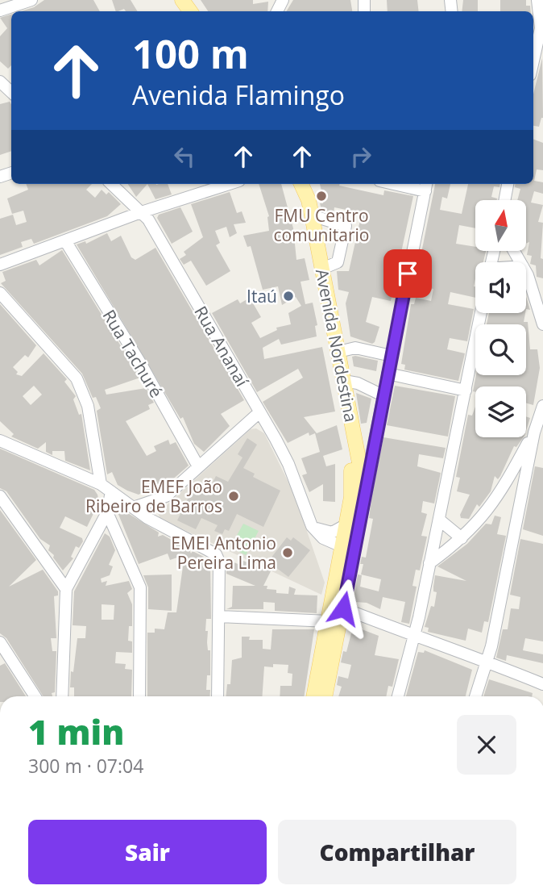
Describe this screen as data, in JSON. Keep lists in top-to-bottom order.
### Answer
{
  "streets": {
    "main road": ["Avenida Nordestina"],
    "street": ["Rua Ananaí", "Rua Tachuré"]
  },
  "places": [
    "FMU Centro comunitario",
    "Itaú",
    "EMEF João Ribeiro de Barros",
    "EMEI Antonio Pereira Lima"
  ],
  "north": "top",
  "page": {
    "turn": ["100 m", "Avenida Flamingo"],
    "heading": ["1 min", "300 m · 07:04"],
    "buttons": ["Sair", "Compartilhar"]
  }
}
